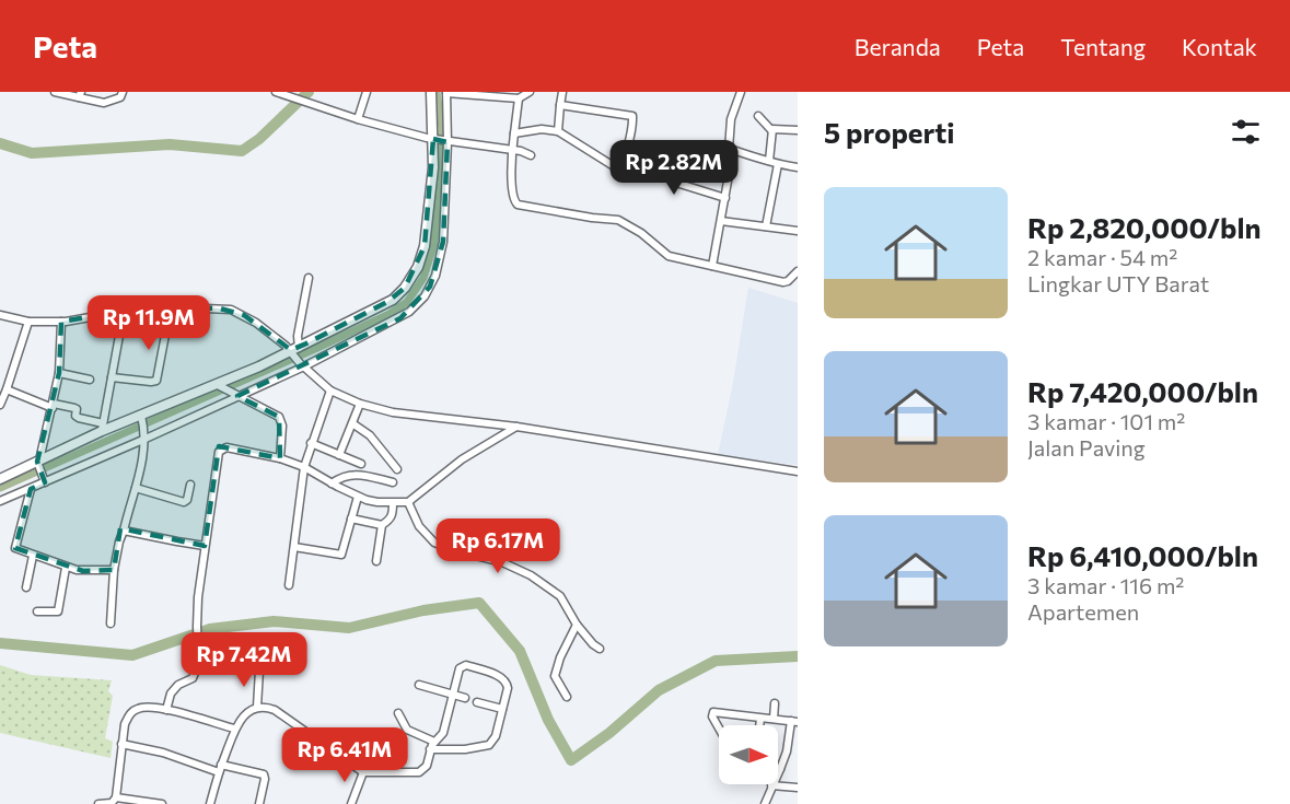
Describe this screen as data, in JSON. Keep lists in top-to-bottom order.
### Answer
{
  "north": "right",
  "page": {
    "header": "Peta",
    "nav": [
      "Beranda",
      "Peta",
      "Tentang",
      "Kontak"
    ],
    "heading": "5 properti",
    "price": [
      "Rp 2.82M",
      "Rp 11.9M",
      "Rp 6.17M",
      "Rp 7.42M",
      "Rp 6.41M"
    ],
    "list": [
      {
        "name": "Rp 2,820,000/bln",
        "note": "2 kamar · 54 m² · Lingkar UTY Barat"
      },
      {
        "name": "Rp 7,420,000/bln",
        "note": "3 kamar · 101 m² · Jalan Paving"
      },
      {
        "name": "Rp 6,410,000/bln",
        "note": "3 kamar · 116 m² · Apartemen"
      }
    ]
  }
}
